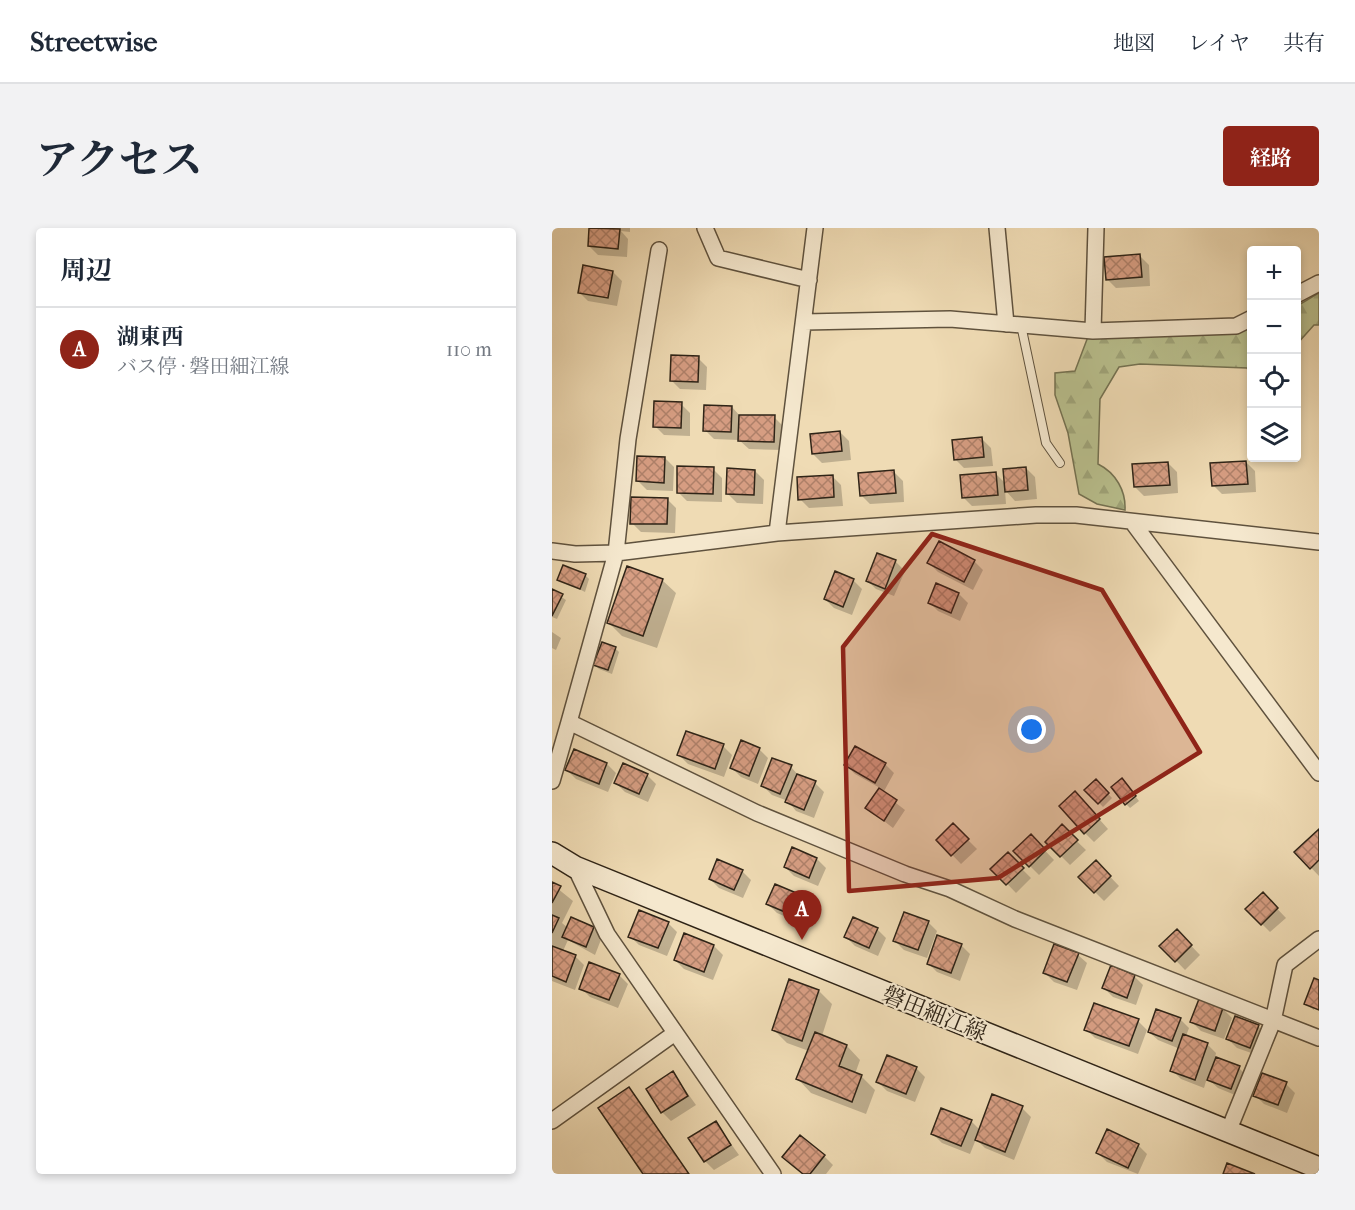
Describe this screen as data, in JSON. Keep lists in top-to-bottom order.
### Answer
{
  "streets": {
    "main road": ["磐田細江線"]
  },
  "page": {
    "header": "Streetwise",
    "nav": ["地図", "レイヤ", "共有"],
    "title": "アクセス",
    "buttons": "経路",
    "heading": "周辺",
    "map_buttons": ["+", "−"],
    "list": [
      {
        "mark": "A",
        "name": "湖東西",
        "note": "バス停 · 磐田細江線",
        "value": "110 m"
      }
    ],
    "pins": "A"
  }
}
